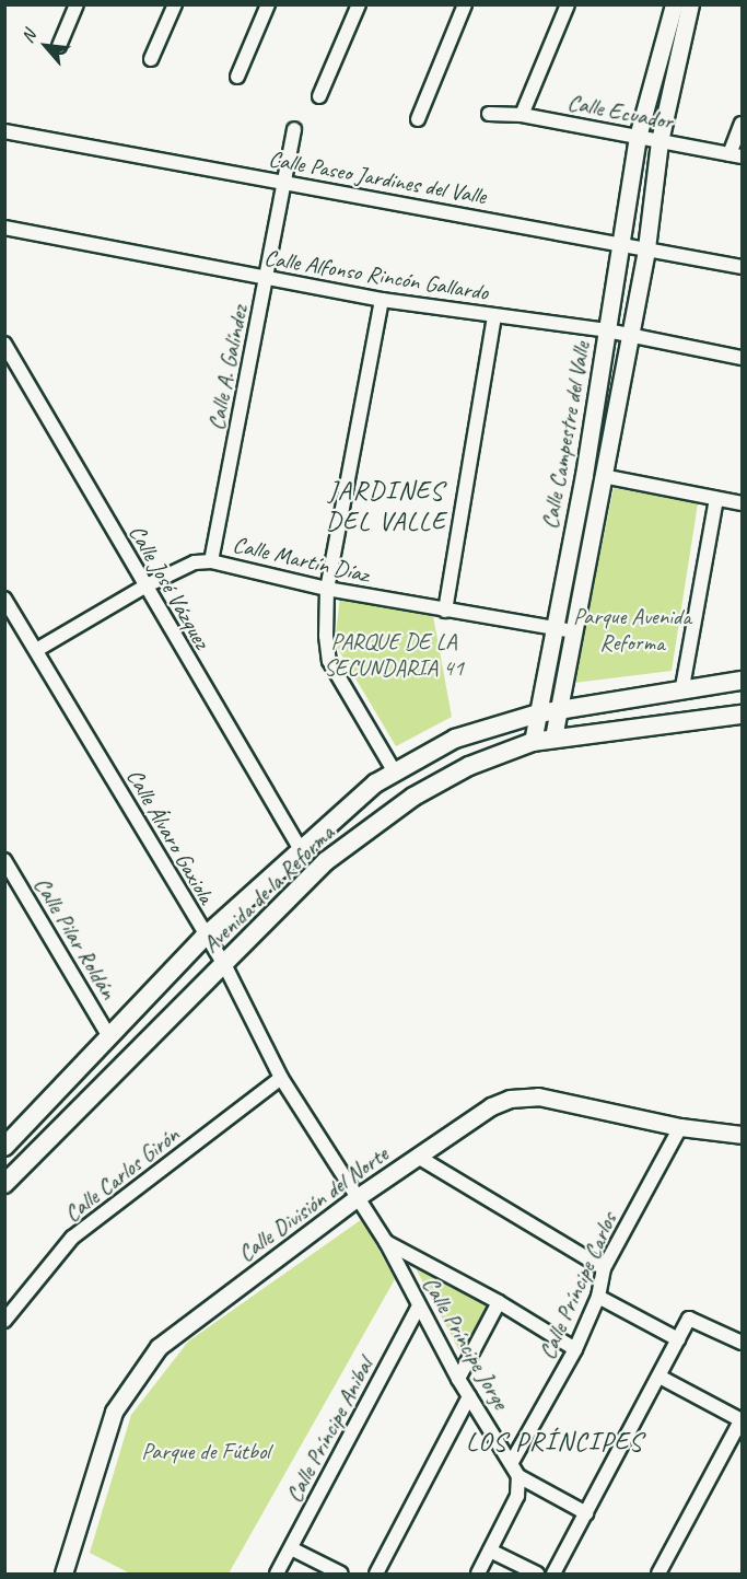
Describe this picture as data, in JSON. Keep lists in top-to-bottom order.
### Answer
{
  "streets": {
    "main road": ["Avenida de la Reforma"],
    "street": [
      "Calle Ecuador",
      "Calle Paseo Jardines del Valle",
      "Calle Alfonso Rincón Gallardo",
      "Calle A. Galíndez",
      "Calle Campestre del Valle",
      "Calle Martín Díaz",
      "Calle José Vázquez",
      "Calle Álvaro Gaxiola",
      "Calle Pilar Roldán",
      "Calle Carlos Girón",
      "Calle División del Norte",
      "Calle Príncipe Carlos",
      "Calle Príncipe Jorge",
      "Calle Príncipe Anibal"
    ]
  },
  "crossings": [
    ["Calle Ecuador", "Calle Campestre del Valle"],
    ["Calle Paseo Jardines del Valle", "Calle A. Galíndez"],
    ["Calle Paseo Jardines del Valle", "Calle Campestre del Valle"],
    ["Calle Alfonso Rincón Gallardo", "Calle A. Galíndez"],
    ["Calle Alfonso Rincón Gallardo", "Calle Campestre del Valle"],
    ["Calle A. Galíndez", "Calle Martín Díaz"],
    ["Calle Campestre del Valle", "Calle Martín Díaz"],
    ["Calle Campestre del Valle", "Avenida de la Reforma"],
    ["Calle Martín Díaz", "Calle José Vázquez"],
    ["Calle Martín Díaz", "Calle Álvaro Gaxiola"],
    ["Calle José Vázquez", "Avenida de la Reforma"],
    ["Calle Álvaro Gaxiola", "Avenida de la Reforma"],
    ["Calle Álvaro Gaxiola", "Calle Carlos Girón"],
    ["Calle Álvaro Gaxiola", "Calle División del Norte"],
    ["Calle Álvaro Gaxiola", "Calle Príncipe Jorge"],
    ["Avenida de la Reforma", "Calle Pilar Roldán"],
    ["Calle División del Norte", "Calle Príncipe Carlos"],
    ["Calle División del Norte", "Calle Príncipe Jorge"],
    ["Calle Príncipe Carlos", "Calle Príncipe Jorge"],
    ["Calle Príncipe Jorge", "Calle Príncipe Anibal"]
  ],
  "districts": ["JARDINES DEL VALLE", "LOS PRÍNCIPES"],
  "parks": ["Parque Avenida Reforma", "PARQUE DE LA SECUNDARIA 41", "Parque de Fútbol"],
  "north": "top left"
}
